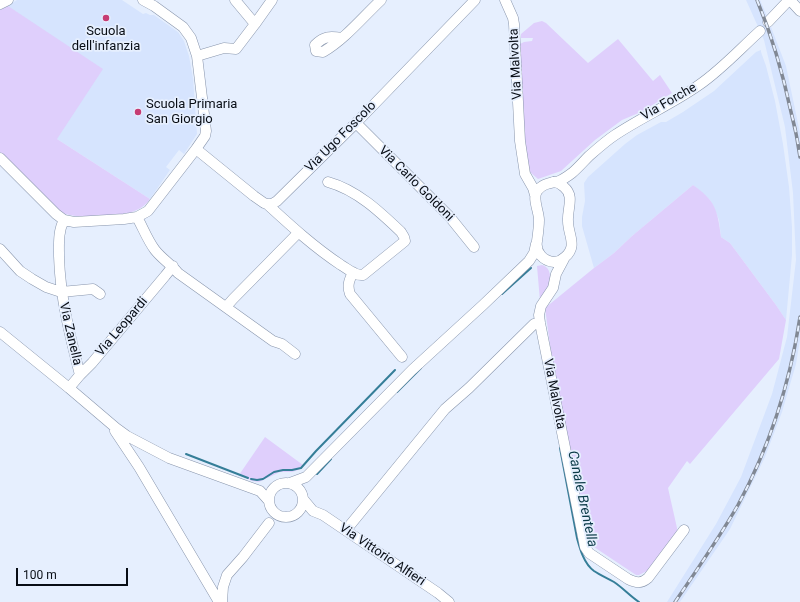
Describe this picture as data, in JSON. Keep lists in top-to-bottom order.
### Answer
{
  "streets": {
    "street": [
      "Via Malvolta",
      "Via Forche",
      "Via Ugo Foscolo",
      "Via Carlo Goldoni",
      "Via Leopardi",
      "Via Zanella",
      "Via Vittorio Alfieri"
    ]
  },
  "crossings": [
    ["Via Malvolta", "Via Forche"],
    ["Via Ugo Foscolo", "Via Carlo Goldoni"],
    ["Via Leopardi", "Via Zanella"]
  ],
  "water": ["Canale Brentella"],
  "places": ["Scuola dell'infanzia", "Scuola Primaria San Giorgio"],
  "scale_bar": "100 m"
}
